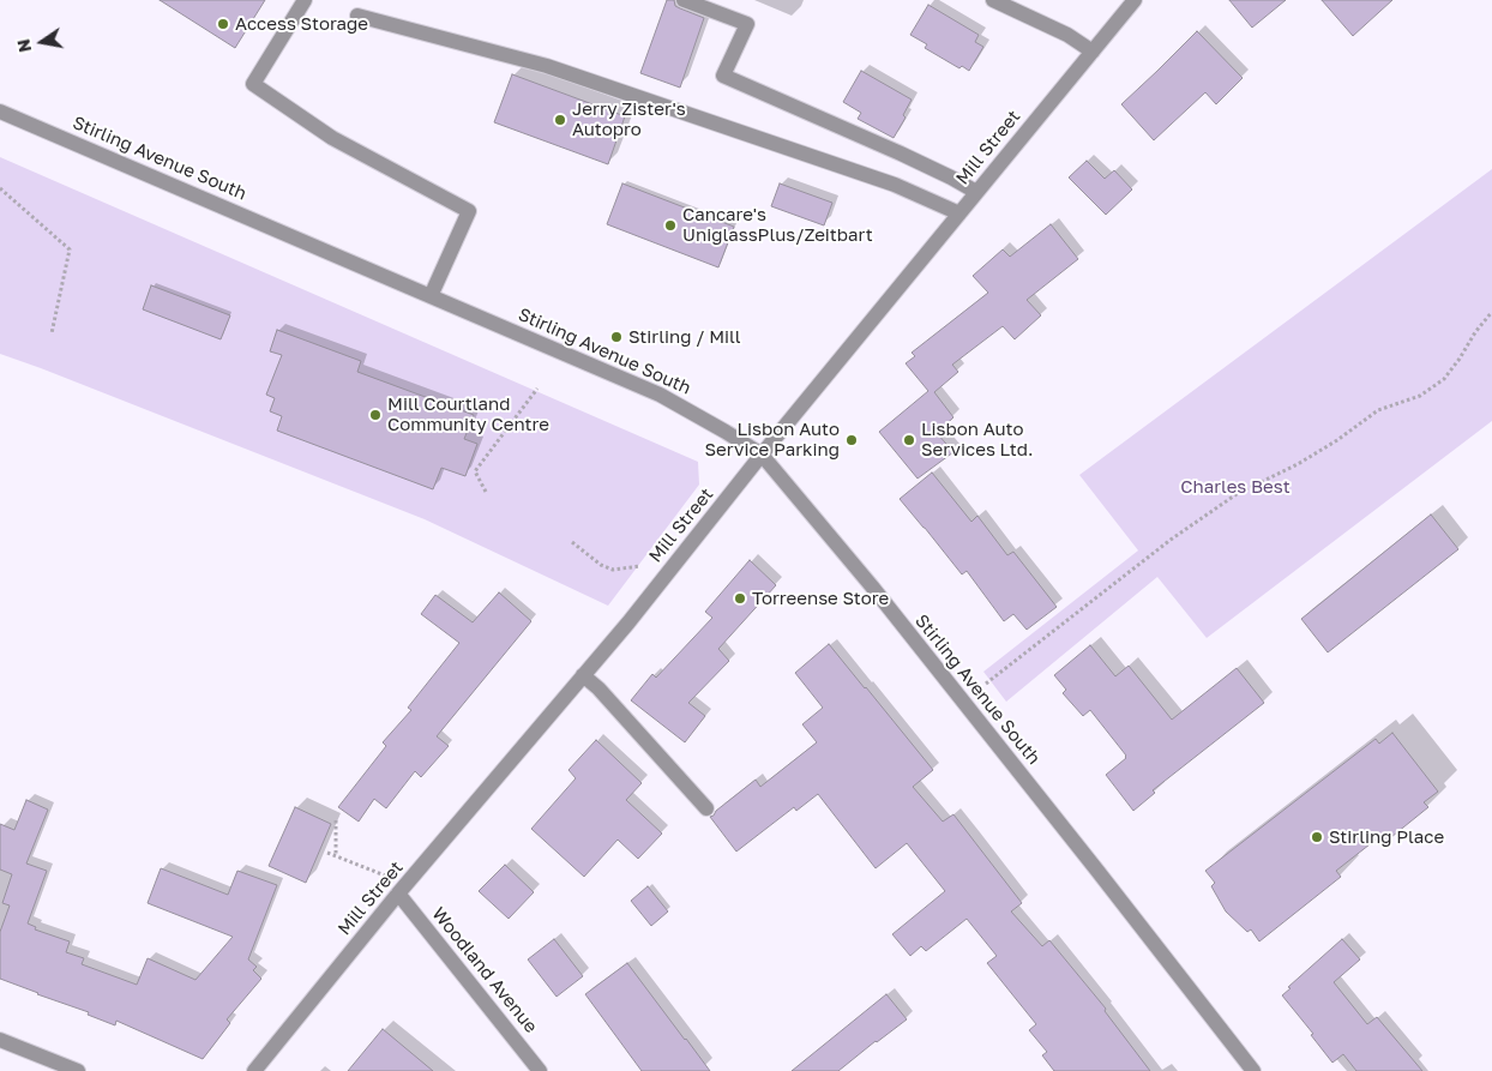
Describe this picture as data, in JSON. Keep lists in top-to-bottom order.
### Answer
{
  "streets": {
    "street": ["Mill Street", "Stirling Avenue South", "Woodland Avenue"]
  },
  "crossings": [
    ["Mill Street", "Stirling Avenue South"],
    ["Mill Street", "Woodland Avenue"]
  ],
  "parks": ["Charles Best"],
  "places": [
    "Access Storage",
    "Jerry Zister's Autopro",
    "Cancare's UniglassPlus/Zeitbart",
    "Stirling / Mill",
    "Mill Courtland Community Centre",
    "Lisbon Auto Service Parking",
    "Lisbon Auto Services Ltd.",
    "Torreense Store",
    "Stirling Place"
  ],
  "north": "left"
}
